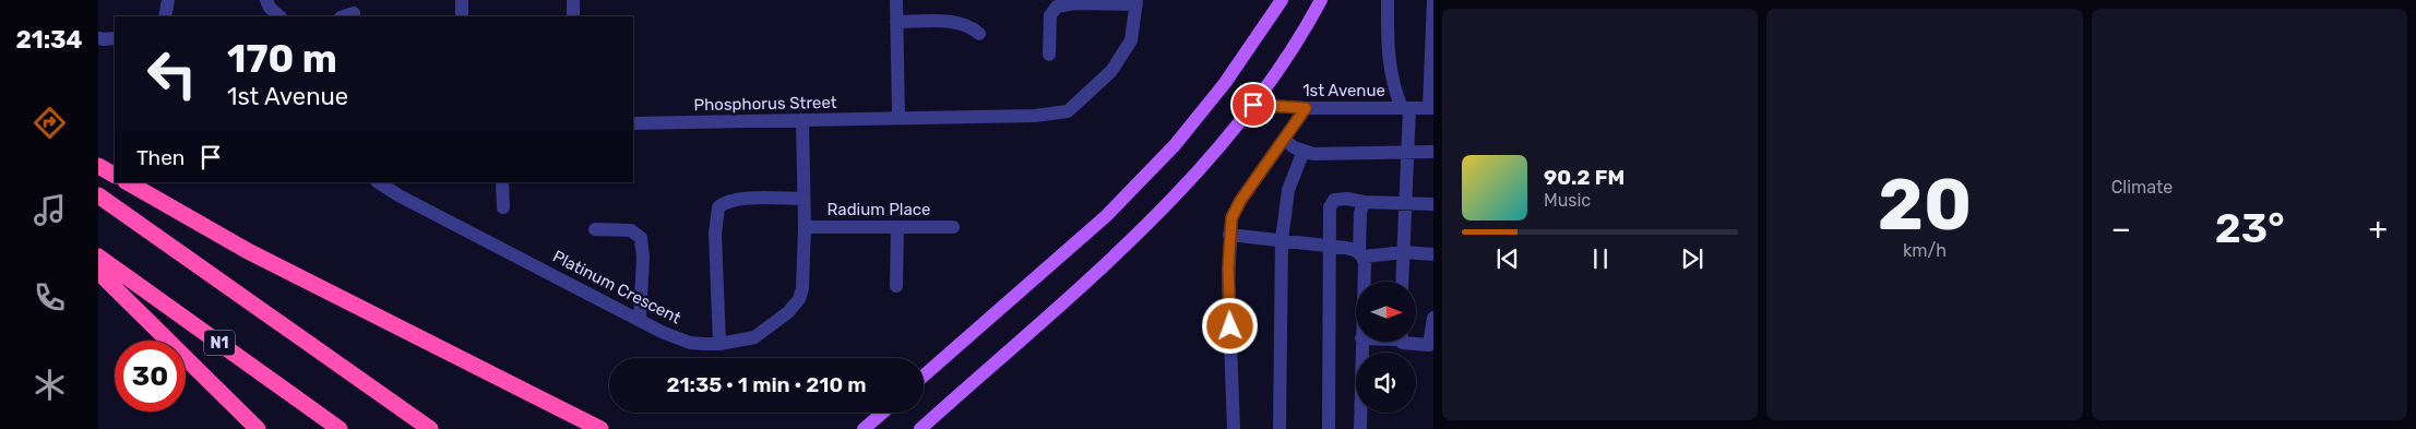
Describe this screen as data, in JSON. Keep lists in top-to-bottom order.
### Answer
{
  "streets": {
    "highway": ["N1"],
    "street": [
      "1st Avenue",
      "Phosphorus Street",
      "Radium Place",
      "Platinum Crescent"
    ]
  },
  "crossings": [
    ["Phosphorus Street", "Platinum Crescent"],
    ["Radium Place", "Platinum Crescent"]
  ],
  "north": "right",
  "page": {
    "tabs": "21:34",
    "tile": [
      ["20", "km/h"],
      "Climate"
    ],
    "turn": ["170 m", "1st Avenue"],
    "then": "Then",
    "song": ["90.2 FM", "Music"],
    "heat": ["−", "23°", "+"],
    "limit": "30",
    "trip": "21:35 · 1 min · 210 m"
  }
}
